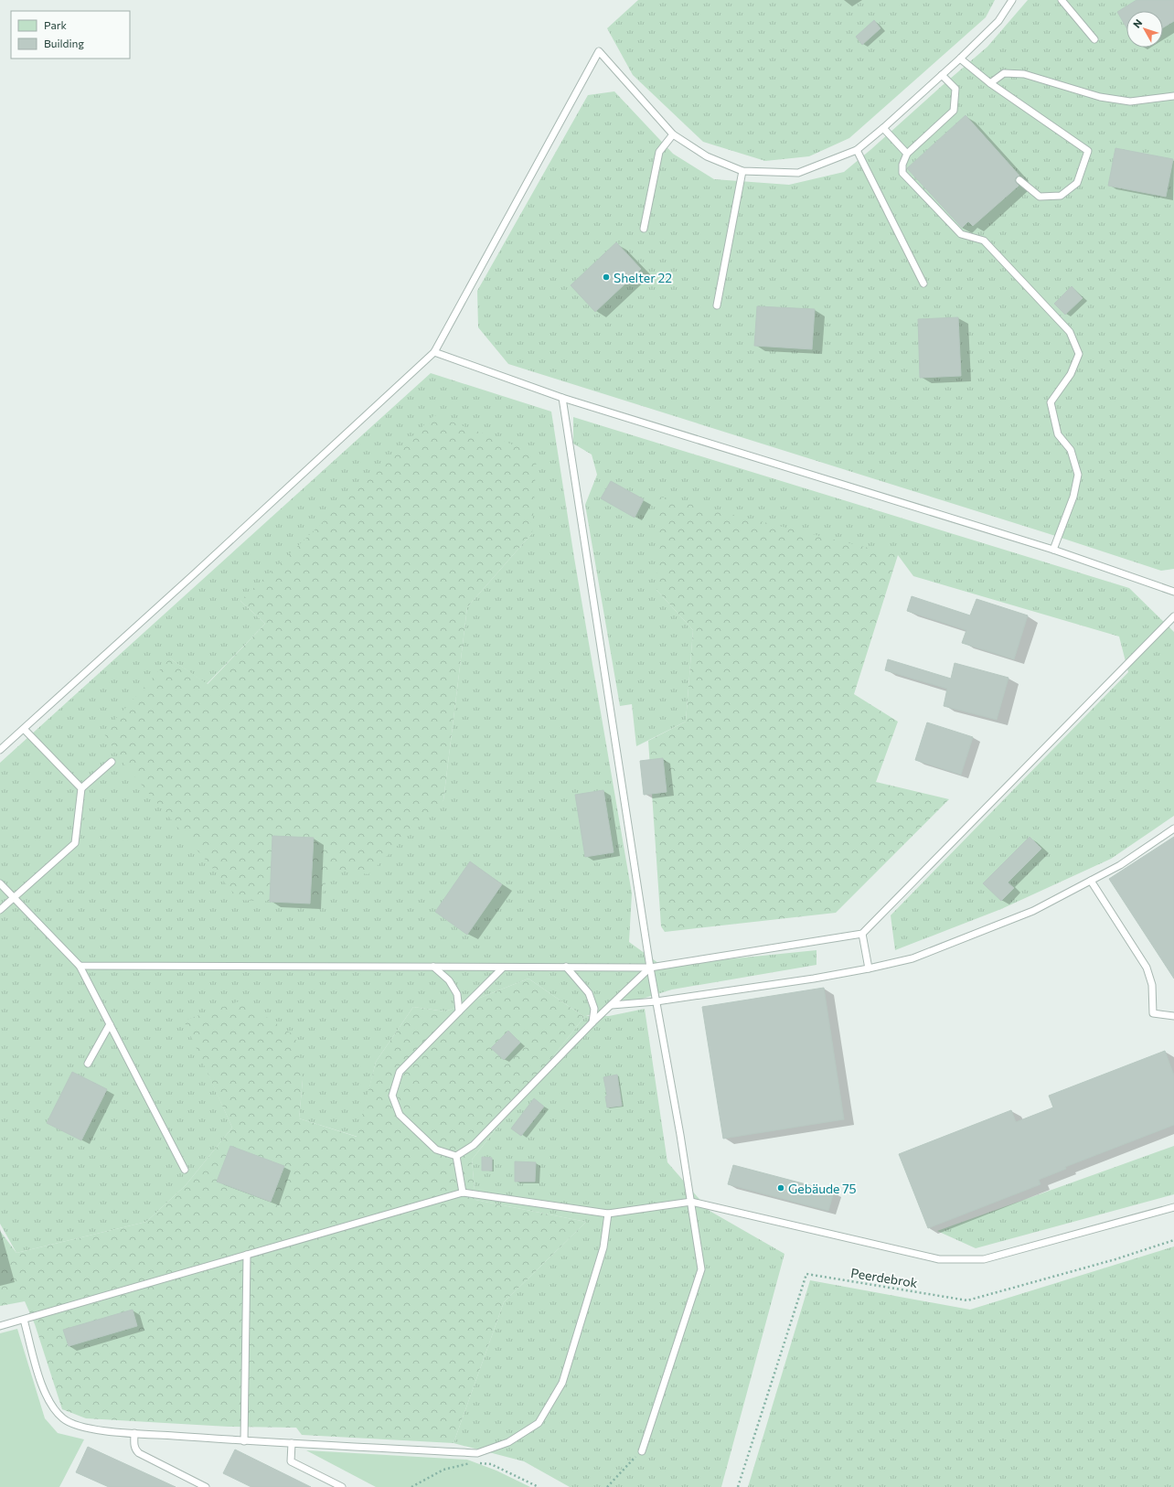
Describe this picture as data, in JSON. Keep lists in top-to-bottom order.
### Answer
{
  "streets": {
    "path": ["Peerdebrok"]
  },
  "places": ["Shelter 22", "Gebäude 75"],
  "legend": ["Park", "Building"],
  "north": "top left"
}
